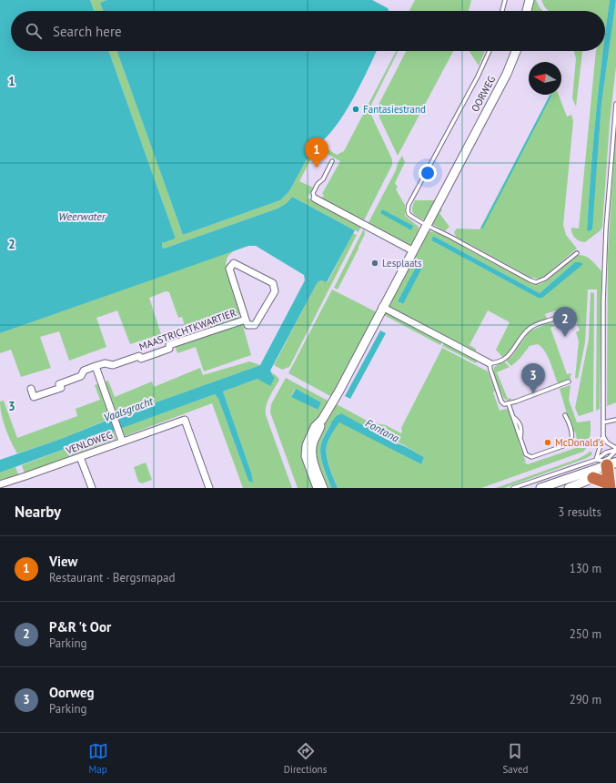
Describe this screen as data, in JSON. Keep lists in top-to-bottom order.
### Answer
{
  "streets": {
    "street": ["OORWEG", "MAASTRICHTKWARTIER", "VENLOWEG"]
  },
  "water": ["Weerwater", "Vaalsgracht", "Fontana"],
  "places": ["Fantasiestrand", "Lesplaats", "McDonald's"],
  "north": "left",
  "page": {
    "search": "Search here",
    "pins": ["1", "2", "3"],
    "heading": ["Nearby", "3 results"],
    "list": [
      {
        "mark": "1",
        "name": "View",
        "note": "Restaurant · Bergsmapad",
        "value": "130 m"
      },
      {
        "mark": "2",
        "name": "P&R 't Oor",
        "note": "Parking",
        "value": "250 m"
      },
      {
        "mark": "3",
        "name": "Oorweg",
        "note": "Parking",
        "value": "290 m"
      }
    ],
    "nav": ["Map", "Directions", "Saved"]
  },
  "grid": {
    "rows": ["1", "2", "3"]
  }
}
